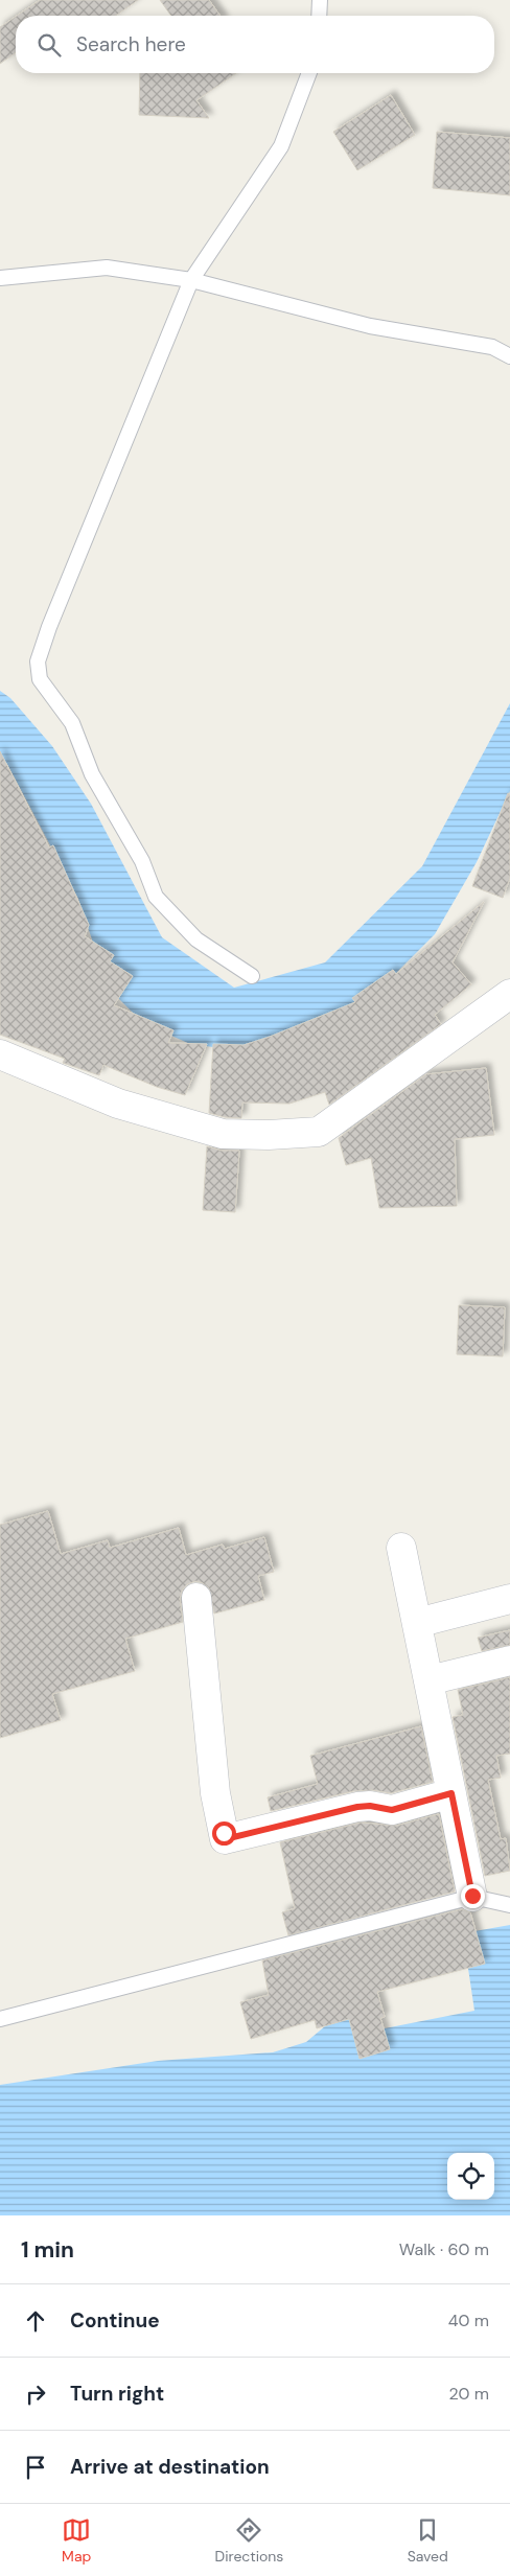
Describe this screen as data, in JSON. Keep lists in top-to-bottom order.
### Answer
{
  "page": {
    "search": "Search here",
    "heading": ["1 min", "Walk · 60 m"],
    "list": [
      ["Continue", "40 m"],
      ["Turn right", "20 m"],
      "Arrive at destination"
    ],
    "nav": ["Map", "Directions", "Saved"]
  }
}
